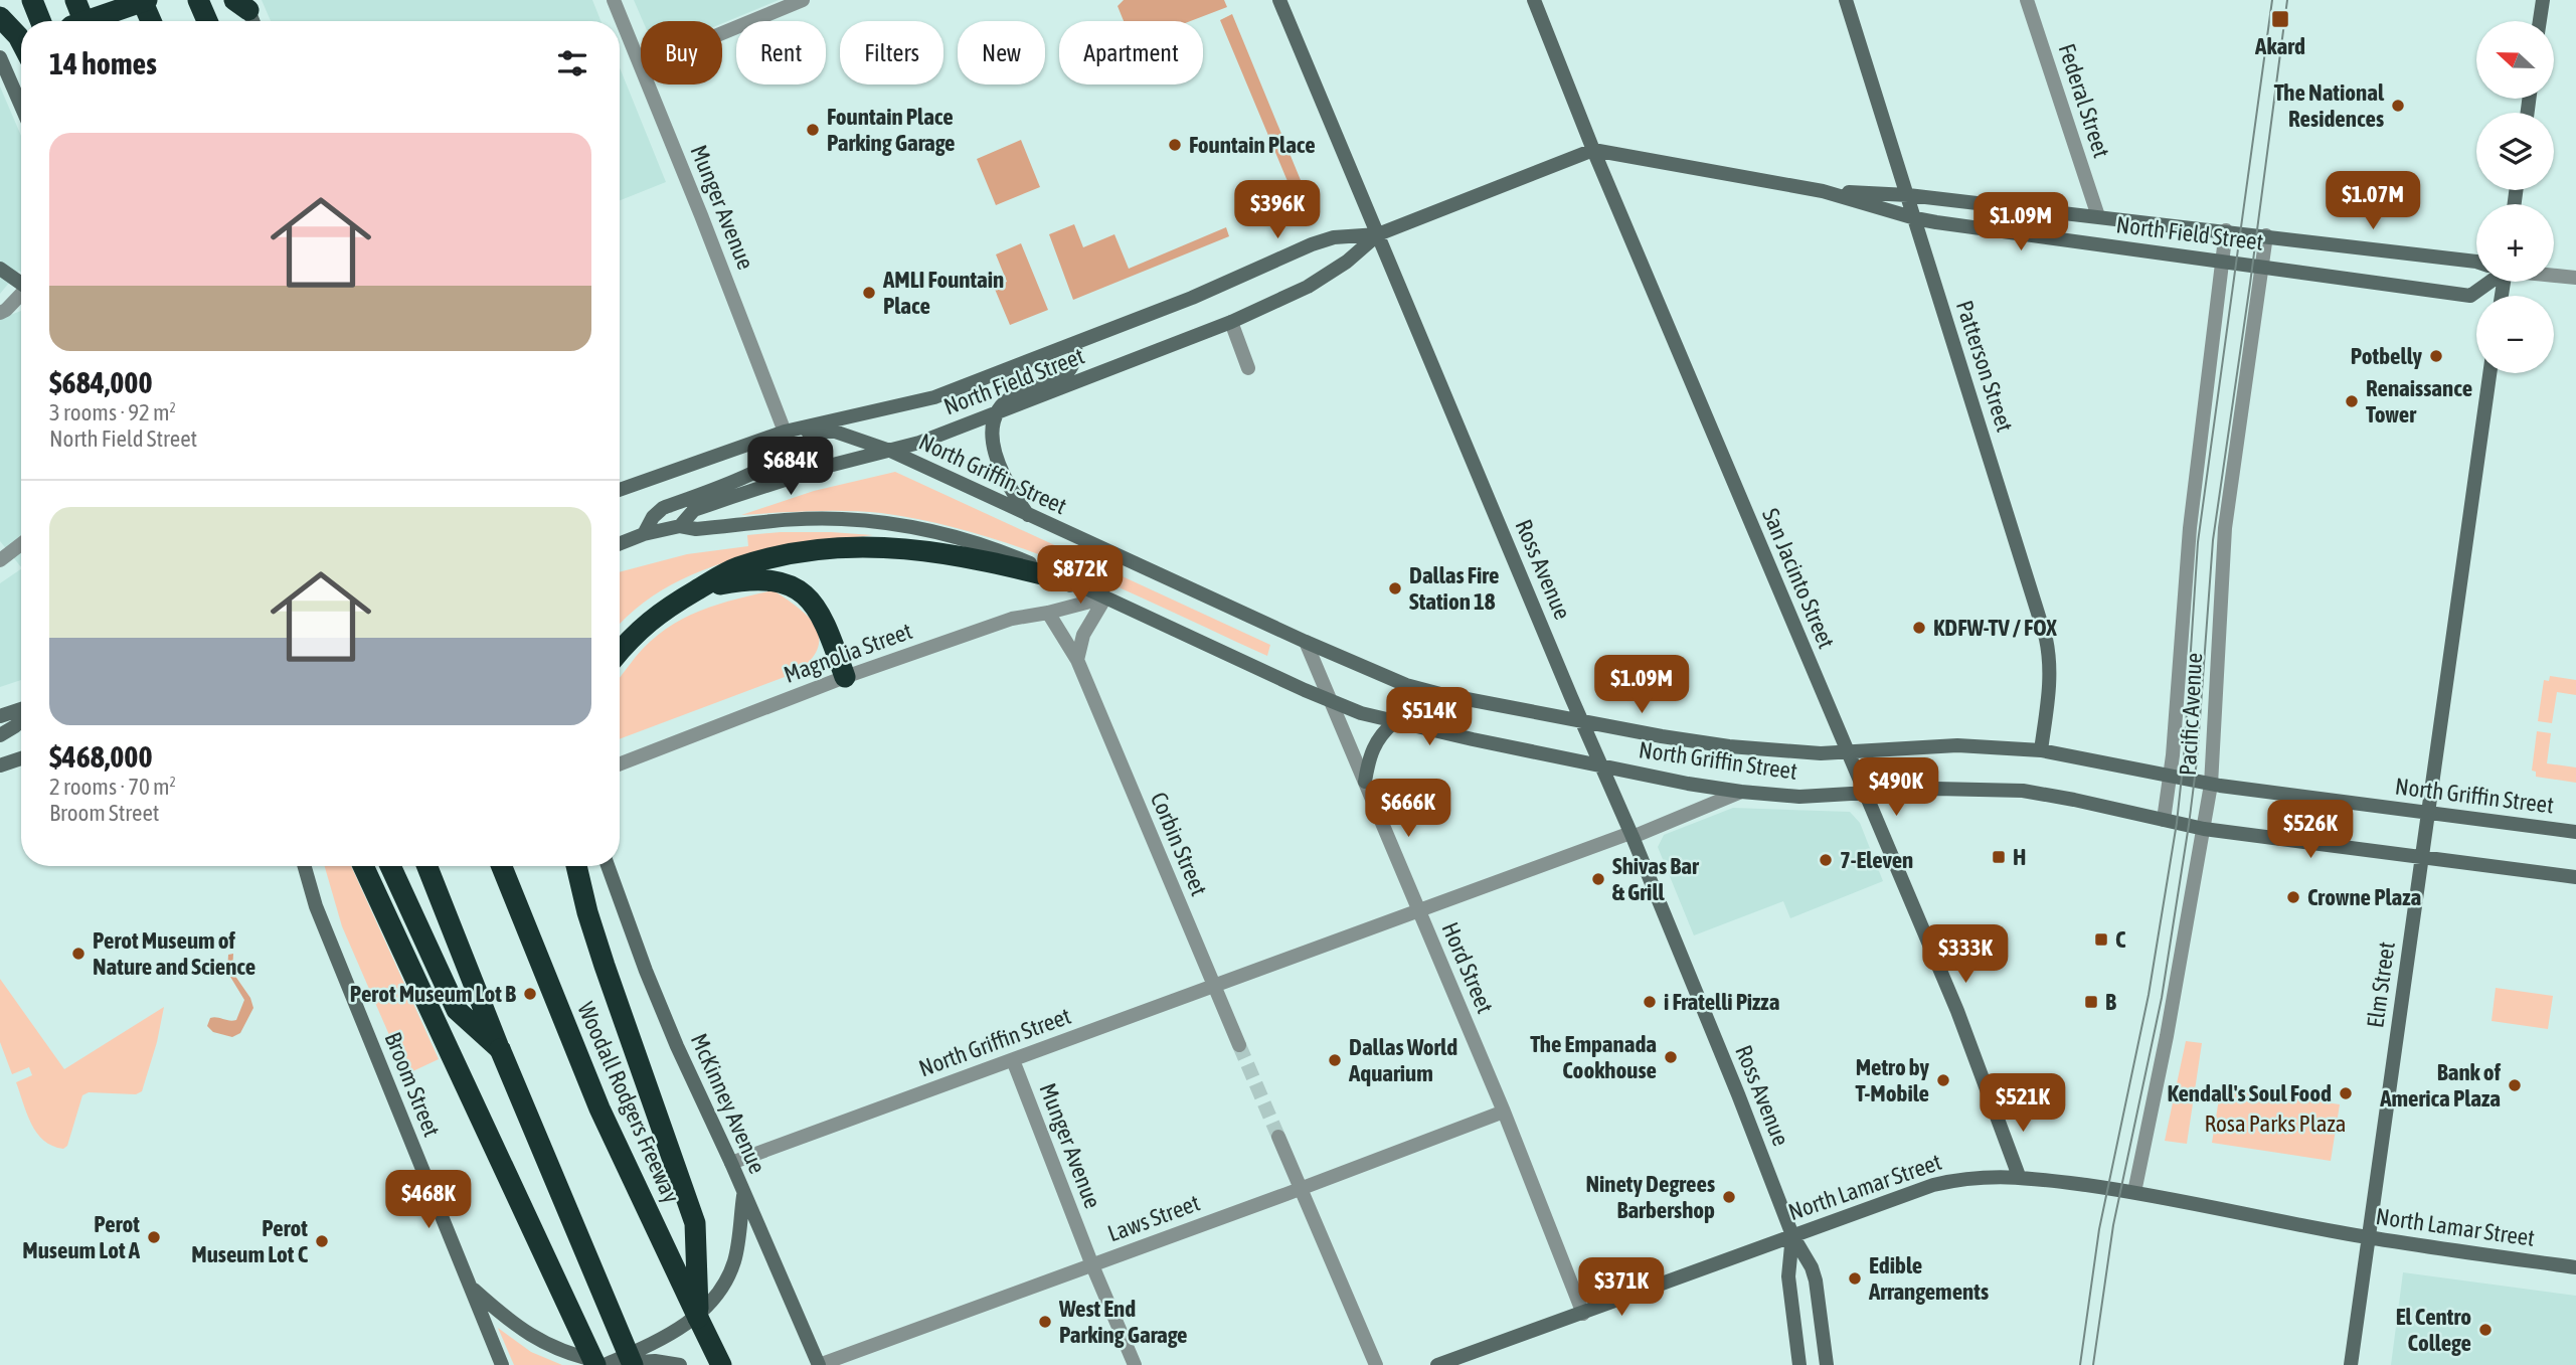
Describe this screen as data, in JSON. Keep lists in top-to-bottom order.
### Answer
{
  "streets": {
    "highway": ["Woodall Rodgers Freeway"],
    "main road": [
      "North Field Street",
      "Patterson Street",
      "North Griffin Street",
      "Ross Avenue",
      "San Jacinto Street",
      "Elm Street",
      "Broom Street",
      "McKinney Avenue",
      "North Lamar Street"
    ],
    "street": [
      "Federal Street",
      "Munger Avenue",
      "Magnolia Street",
      "Pacific Avenue",
      "Corbin Street",
      "Hord Street",
      "Laws Street"
    ]
  },
  "crossings": [
    ["Federal Street", "North Field Street"],
    ["Munger Avenue", "North Field Street"],
    ["Munger Avenue", "North Griffin Street"],
    ["Munger Avenue", "Laws Street"],
    ["North Field Street", "Patterson Street"],
    ["North Field Street", "North Griffin Street"],
    ["North Field Street", "Ross Avenue"],
    ["North Field Street", "San Jacinto Street"],
    ["North Field Street", "Pacific Avenue"],
    ["Patterson Street", "North Griffin Street"],
    ["North Griffin Street", "Ross Avenue"],
    ["North Griffin Street", "San Jacinto Street"],
    ["North Griffin Street", "Magnolia Street"],
    ["North Griffin Street", "Pacific Avenue"],
    ["North Griffin Street", "Corbin Street"],
    ["North Griffin Street", "Hord Street"],
    ["North Griffin Street", "Elm Street"],
    ["North Griffin Street", "McKinney Avenue"],
    ["Ross Avenue", "North Lamar Street"],
    ["San Jacinto Street", "North Lamar Street"],
    ["Magnolia Street", "Corbin Street"],
    ["Pacific Avenue", "North Lamar Street"],
    ["Hord Street", "North Lamar Street"],
    ["Hord Street", "Laws Street"],
    ["Elm Street", "North Lamar Street"],
    ["McKinney Avenue", "Laws Street"]
  ],
  "parks": ["Rosa Parks Plaza"],
  "places": {
    "transit": [
      "Akard",
      "H",
      "C",
      "B"
    ],
    "other": [
      "The National Residences",
      "Fountain Place Parking Garage",
      "Fountain Place",
      "AMLI Fountain Place",
      "Potbelly",
      "Renaissance Tower",
      "Dallas Fire Station 18",
      "KDFW-TV / FOX",
      "7-Eleven",
      "Shivas Bar & Grill",
      "Crowne Plaza",
      "Perot Museum of Nature and Science",
      "Perot Museum Lot B",
      "i Fratelli Pizza",
      "The Empanada Cookhouse",
      "Dallas World Aquarium",
      "Metro by T-Mobile",
      "Bank of America Plaza",
      "Kendall's Soul Food",
      "Ninety Degrees Barbershop",
      "Perot Museum Lot A",
      "Perot Museum Lot C",
      "Edible Arrangements",
      "West End Parking Garage",
      "El Centro College"
    ]
  },
  "north": "left",
  "page": {
    "map_buttons": ["+", "−"],
    "chip": [
      "Buy",
      "Rent",
      "Filters",
      "New",
      "Apartment"
    ],
    "heading": "14 homes",
    "list": [
      {
        "name": "$684,000",
        "note": "3 rooms · 92 m² · North Field Street"
      },
      {
        "name": "$468,000",
        "note": "2 rooms · 70 m² · Broom Street"
      }
    ],
    "price": [
      "$1.07M",
      "$396K",
      "$1.09M",
      "$684K",
      "$872K",
      "$1.09M",
      "$514K",
      "$490K",
      "$666K",
      "$526K",
      "$333K",
      "$521K",
      "$468K",
      "$371K"
    ]
  }
}
